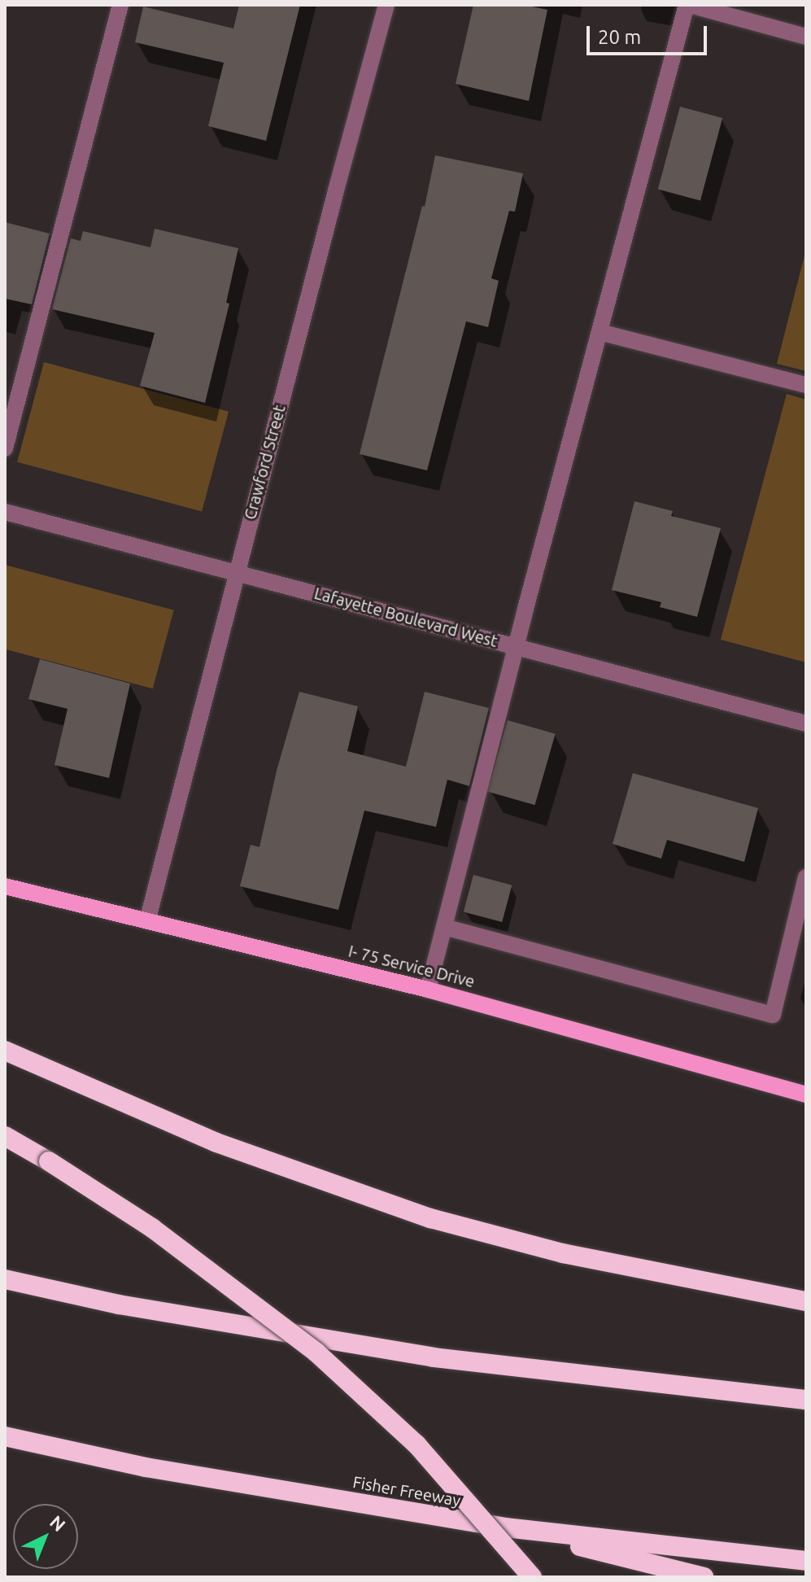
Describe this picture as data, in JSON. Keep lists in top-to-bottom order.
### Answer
{
  "streets": {
    "highway": ["Fisher Freeway"],
    "main road": ["I- 75 Service Drive"],
    "street": ["Crawford Street", "Lafayette Boulevard West"]
  },
  "crossings": [
    ["Crawford Street", "Lafayette Boulevard West"],
    ["Crawford Street", "I- 75 Service Drive"]
  ],
  "scale_bar": "20 m",
  "north": "top right"
}
